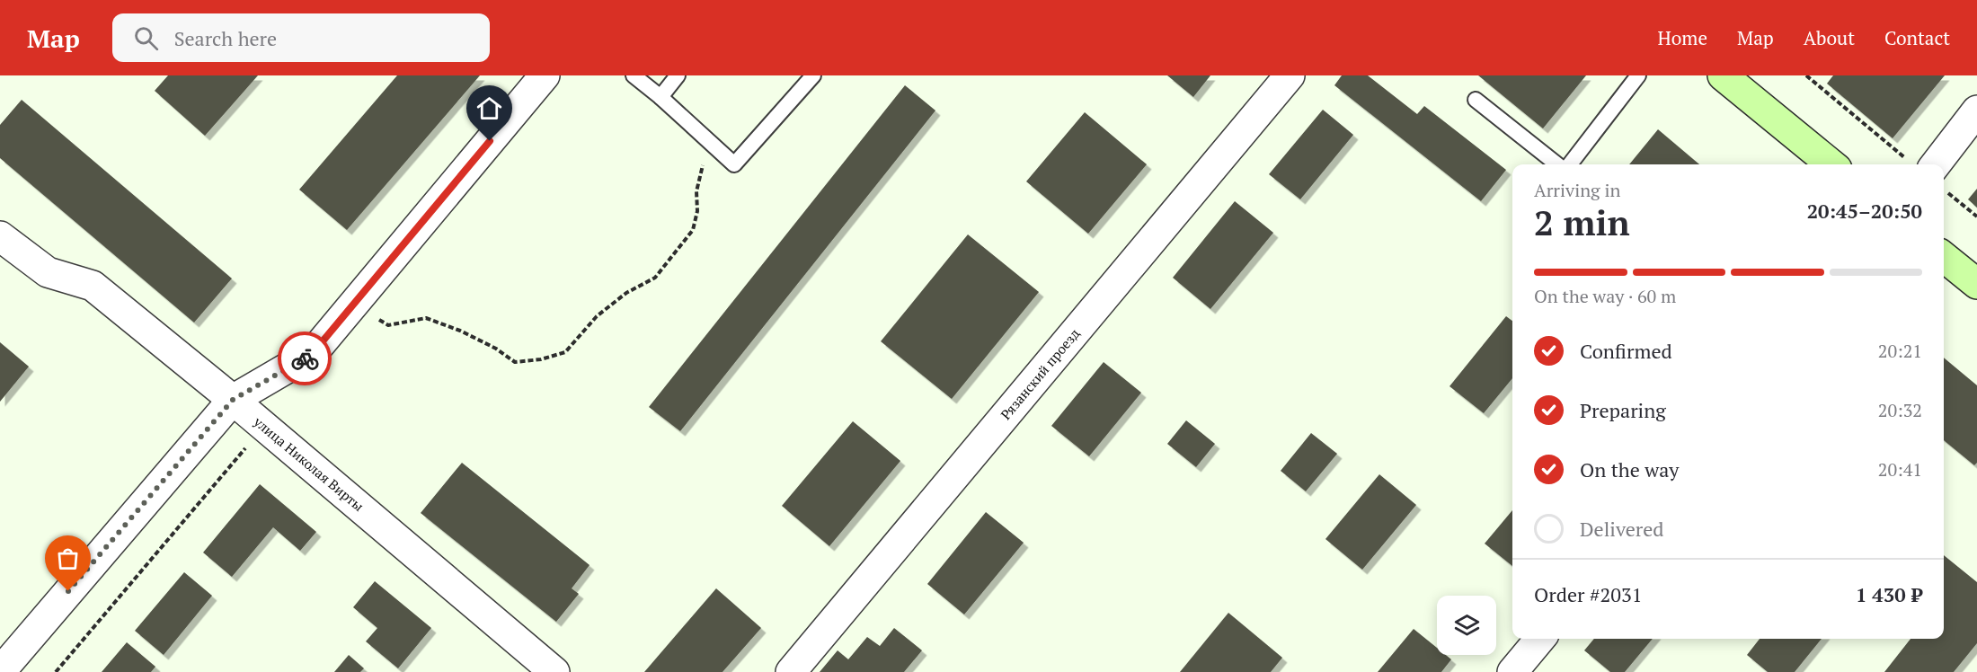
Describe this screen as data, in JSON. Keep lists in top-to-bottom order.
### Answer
{
  "streets": {
    "street": ["Рязанский проезд", "улица Николая Вирты"]
  },
  "page": {
    "header": "Map",
    "search": "Search here",
    "nav": [
      "Home",
      "Map",
      "About",
      "Contact"
    ],
    "heading": ["2 min", "Arriving in", "20:45–20:50"],
    "panel": ["Order #2031", "1 430 ₽"],
    "bar": "On the way · 60 m",
    "list": [
      ["Confirmed", "20:21"],
      ["Preparing", "20:32"],
      ["On the way", "20:41"],
      "Delivered"
    ]
  }
}
